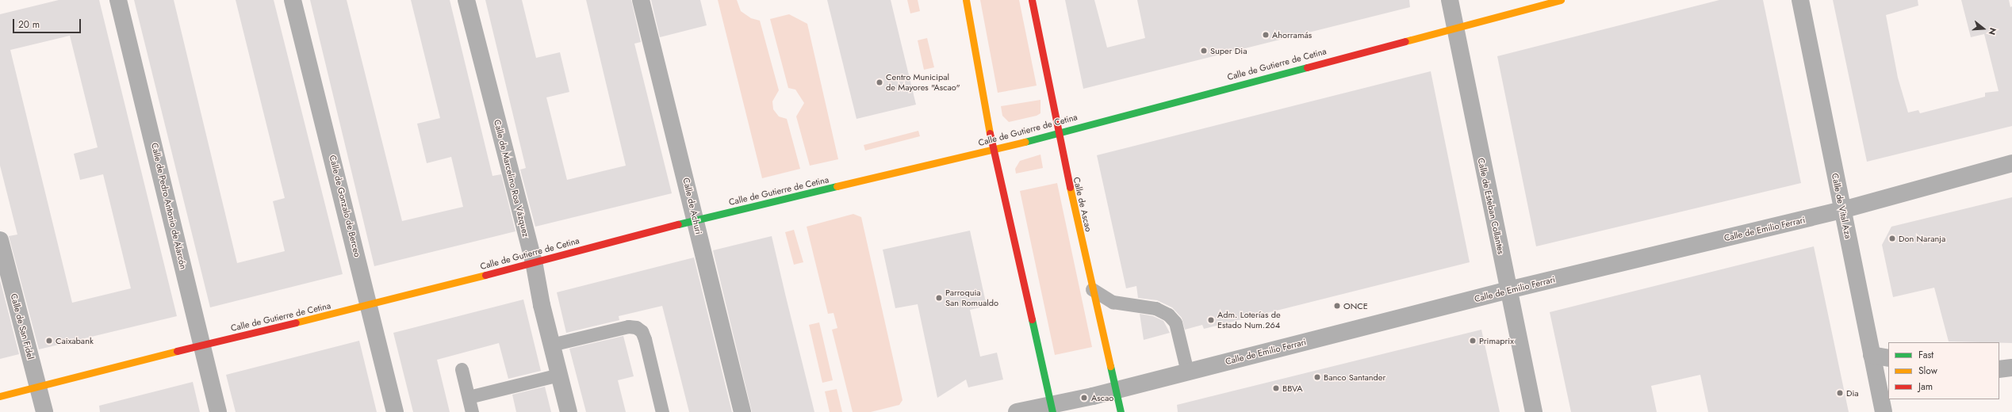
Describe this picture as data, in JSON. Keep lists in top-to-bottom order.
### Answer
{
  "streets": {
    "street": [
      "Calle de Gutierre de Cetina",
      "Calle de Marcelino Roa Vázquez",
      "Calle de Ascao",
      "Calle de Pedro Antonio de Alarcón",
      "Calle de Gonzalo de Berceo",
      "Calle de Achuri",
      "Calle de Esteban Collantes",
      "Calle de Vital Aza",
      "Calle de Emilio Ferrari",
      "Calle de San Fidel"
    ]
  },
  "crossings": [
    ["Calle de Gutierre de Cetina", "Calle de Marcelino Roa Vázquez"],
    ["Calle de Gutierre de Cetina", "Calle de Ascao"],
    ["Calle de Gutierre de Cetina", "Calle de Pedro Antonio de Alarcón"],
    ["Calle de Gutierre de Cetina", "Calle de Gonzalo de Berceo"],
    ["Calle de Gutierre de Cetina", "Calle de Achuri"],
    ["Calle de Gutierre de Cetina", "Calle de Esteban Collantes"],
    ["Calle de Gutierre de Cetina", "Calle de San Fidel"],
    ["Calle de Ascao", "Calle de Emilio Ferrari"],
    ["Calle de Esteban Collantes", "Calle de Emilio Ferrari"],
    ["Calle de Vital Aza", "Calle de Emilio Ferrari"]
  ],
  "places": [
    "Ahorramás",
    "Super Dia",
    "Centro Municipal de Mayores \"Ascao\"",
    "Don Naranja",
    "Parroquia San Romualdo",
    "ONCE",
    "Adm. Loterías de Estado Num.264",
    "Caixabank",
    "Primaprix",
    "Banco Santander",
    "BBVA",
    "Dia",
    "Ascao"
  ],
  "legend": ["Fast", "Slow", "Jam"],
  "scale_bar": "20 m",
  "north": "right"
}
